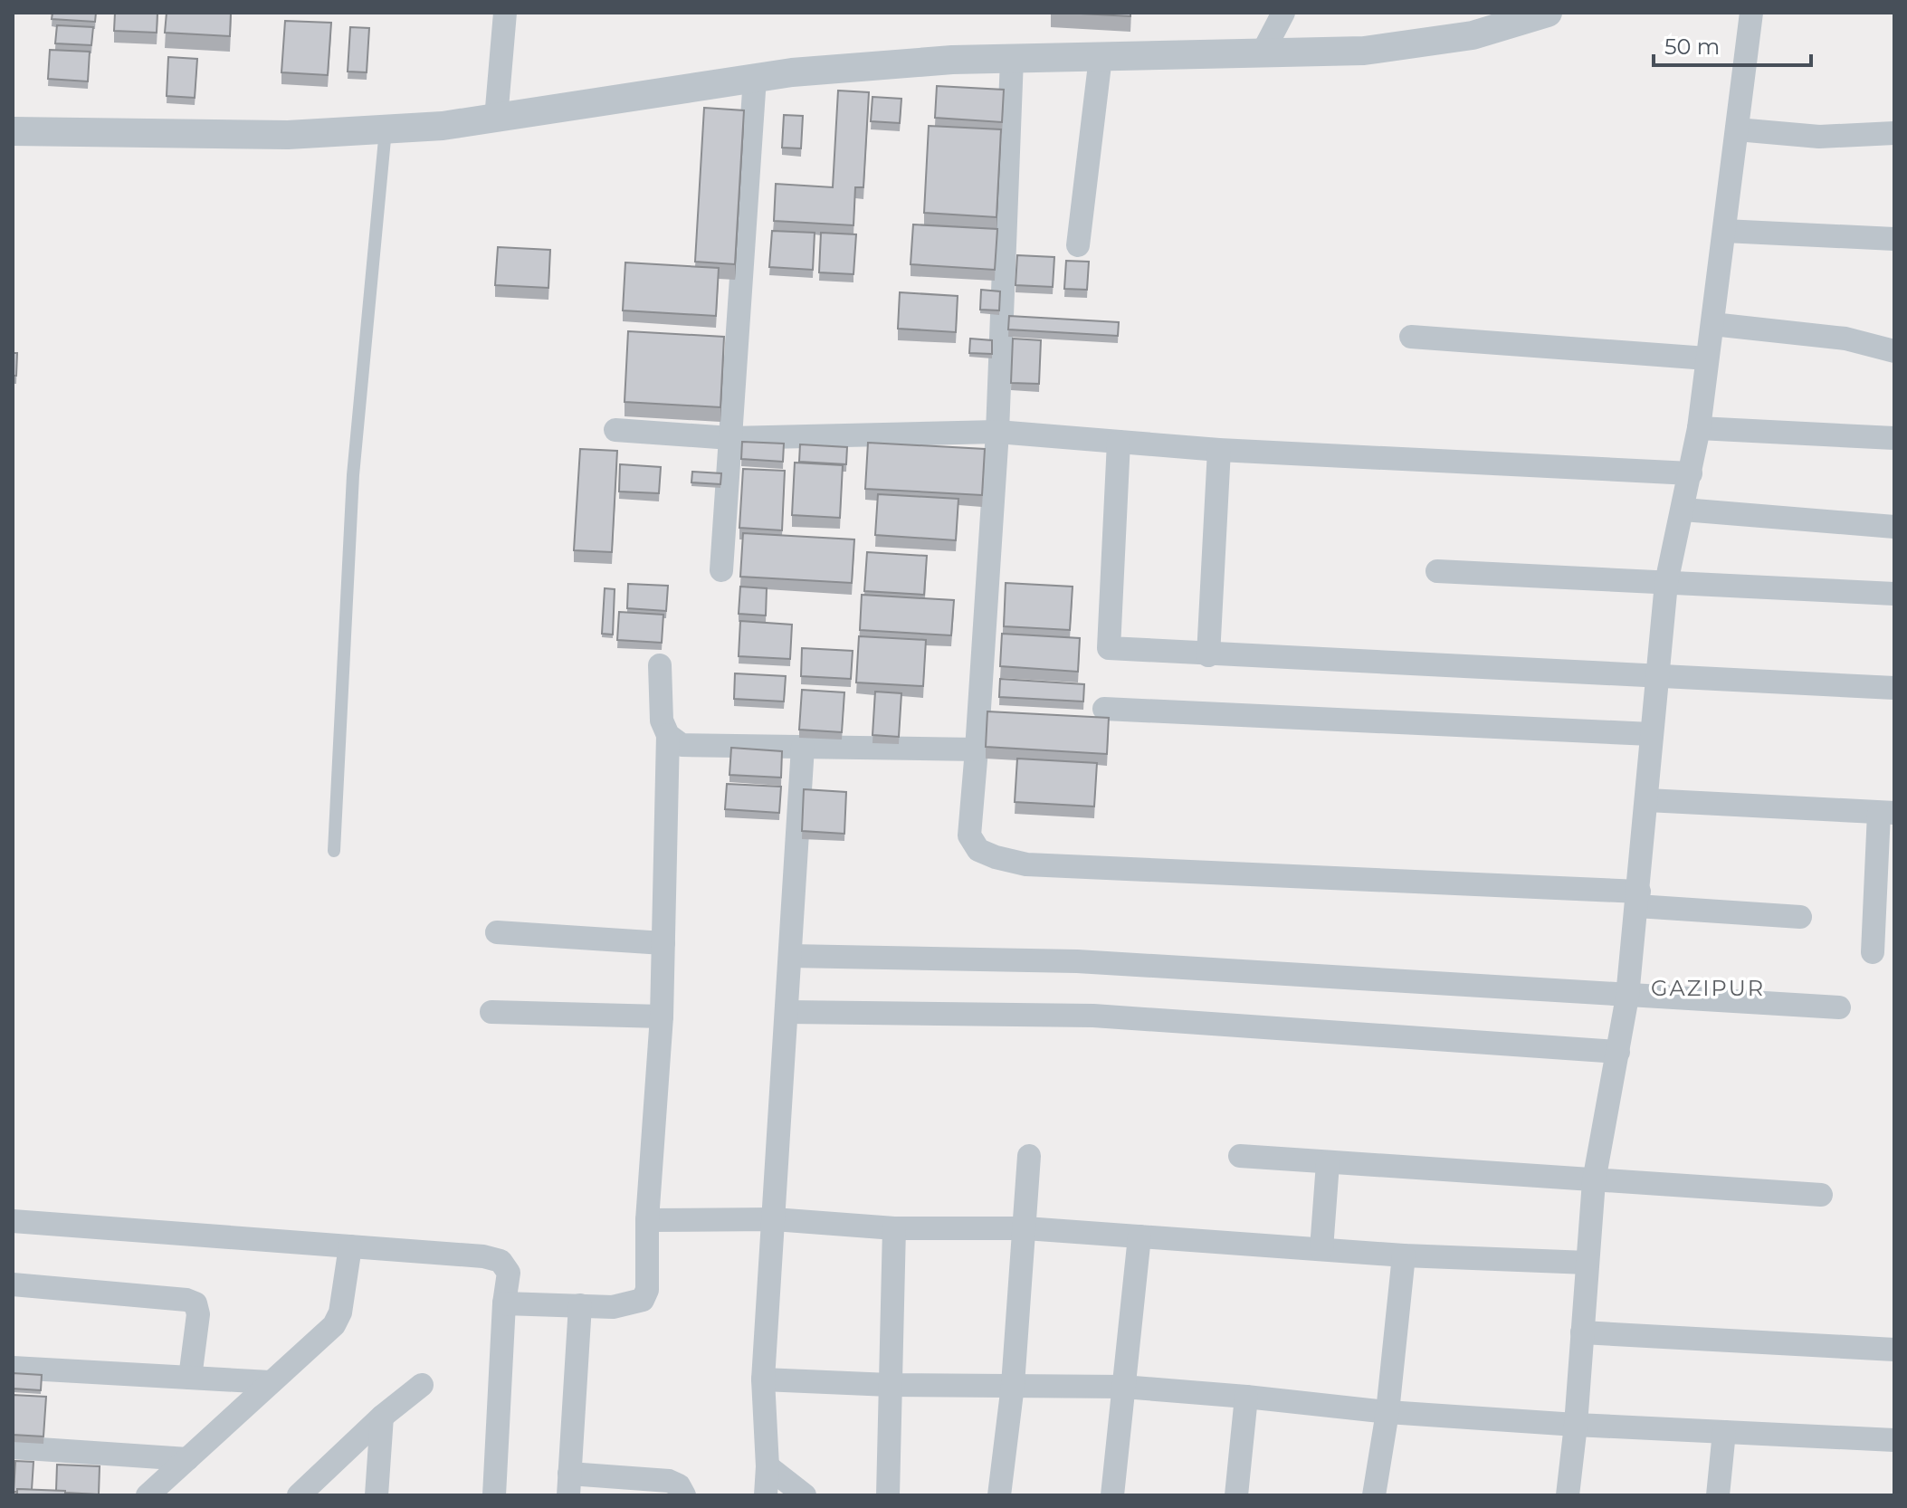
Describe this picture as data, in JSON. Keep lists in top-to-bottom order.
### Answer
{
  "districts": ["GAZIPUR"],
  "scale_bar": "50 m"
}
